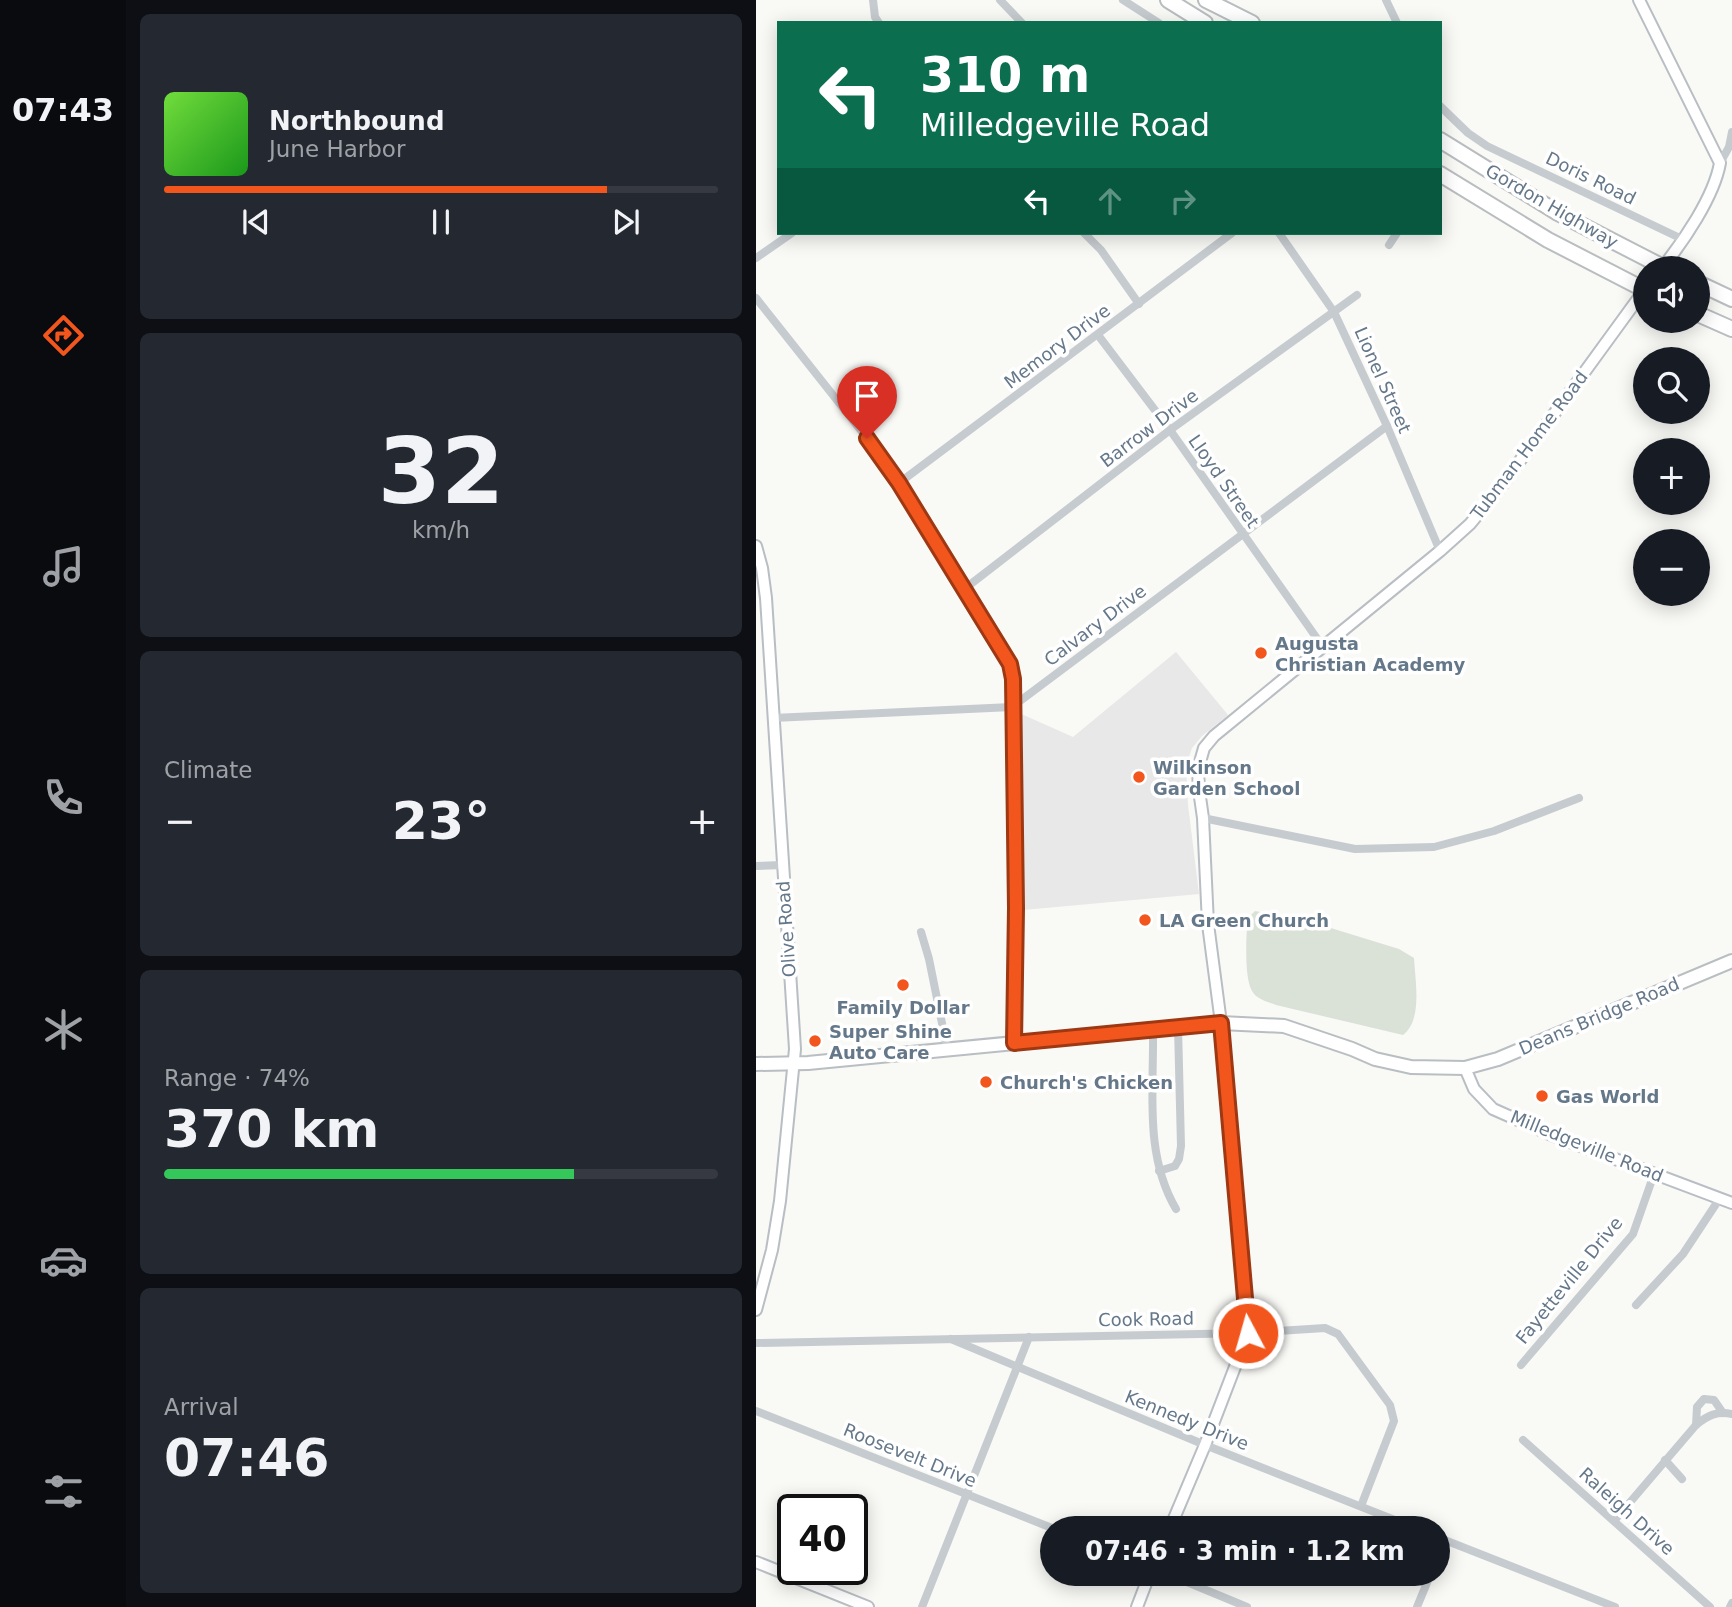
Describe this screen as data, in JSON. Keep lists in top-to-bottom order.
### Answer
{
  "streets": {
    "highway": ["Gordon Highway"],
    "main road": ["Deans Bridge Road"],
    "street": [
      "Doris Road",
      "Memory Drive",
      "Lionel Street",
      "Barrow Drive",
      "Tubman Home Road",
      "Lloyd Street",
      "Calvary Drive",
      "Olive Road",
      "Milledgeville Road",
      "Fayetteville Drive",
      "Cook Road",
      "Kennedy Drive",
      "Roosevelt Drive",
      "Raleigh Drive"
    ]
  },
  "crossings": [
    ["Memory Drive", "Lloyd Street"],
    ["Lionel Street", "Barrow Drive"],
    ["Lionel Street", "Tubman Home Road"],
    ["Lionel Street", "Calvary Drive"],
    ["Barrow Drive", "Lloyd Street"],
    ["Tubman Home Road", "Lloyd Street"],
    ["Tubman Home Road", "Cook Road"],
    ["Tubman Home Road", "Kennedy Drive"],
    ["Lloyd Street", "Calvary Drive"],
    ["Deans Bridge Road", "Milledgeville Road"],
    ["Milledgeville Road", "Fayetteville Drive"],
    ["Cook Road", "Kennedy Drive"]
  ],
  "places": [
    "Augusta Christian Academy",
    "Wilkinson Garden School",
    "LA Green Church",
    "Family Dollar",
    "Super Shine Auto Care",
    "Church's Chicken",
    "Gas World"
  ],
  "page": {
    "tabs": "07:43",
    "turn": ["310 m", "Milledgeville Road"],
    "song": ["Northbound", "June Harbor"],
    "map_buttons": ["+", "−"],
    "tile": [
      ["32", "km/h"],
      "Climate",
      ["Range · 74%", "370 km"],
      ["Arrival", "07:46"]
    ],
    "heat": ["−", "23°", "+"],
    "limit": "40",
    "trip": "07:46 · 3 min · 1.2 km"
  }
}
